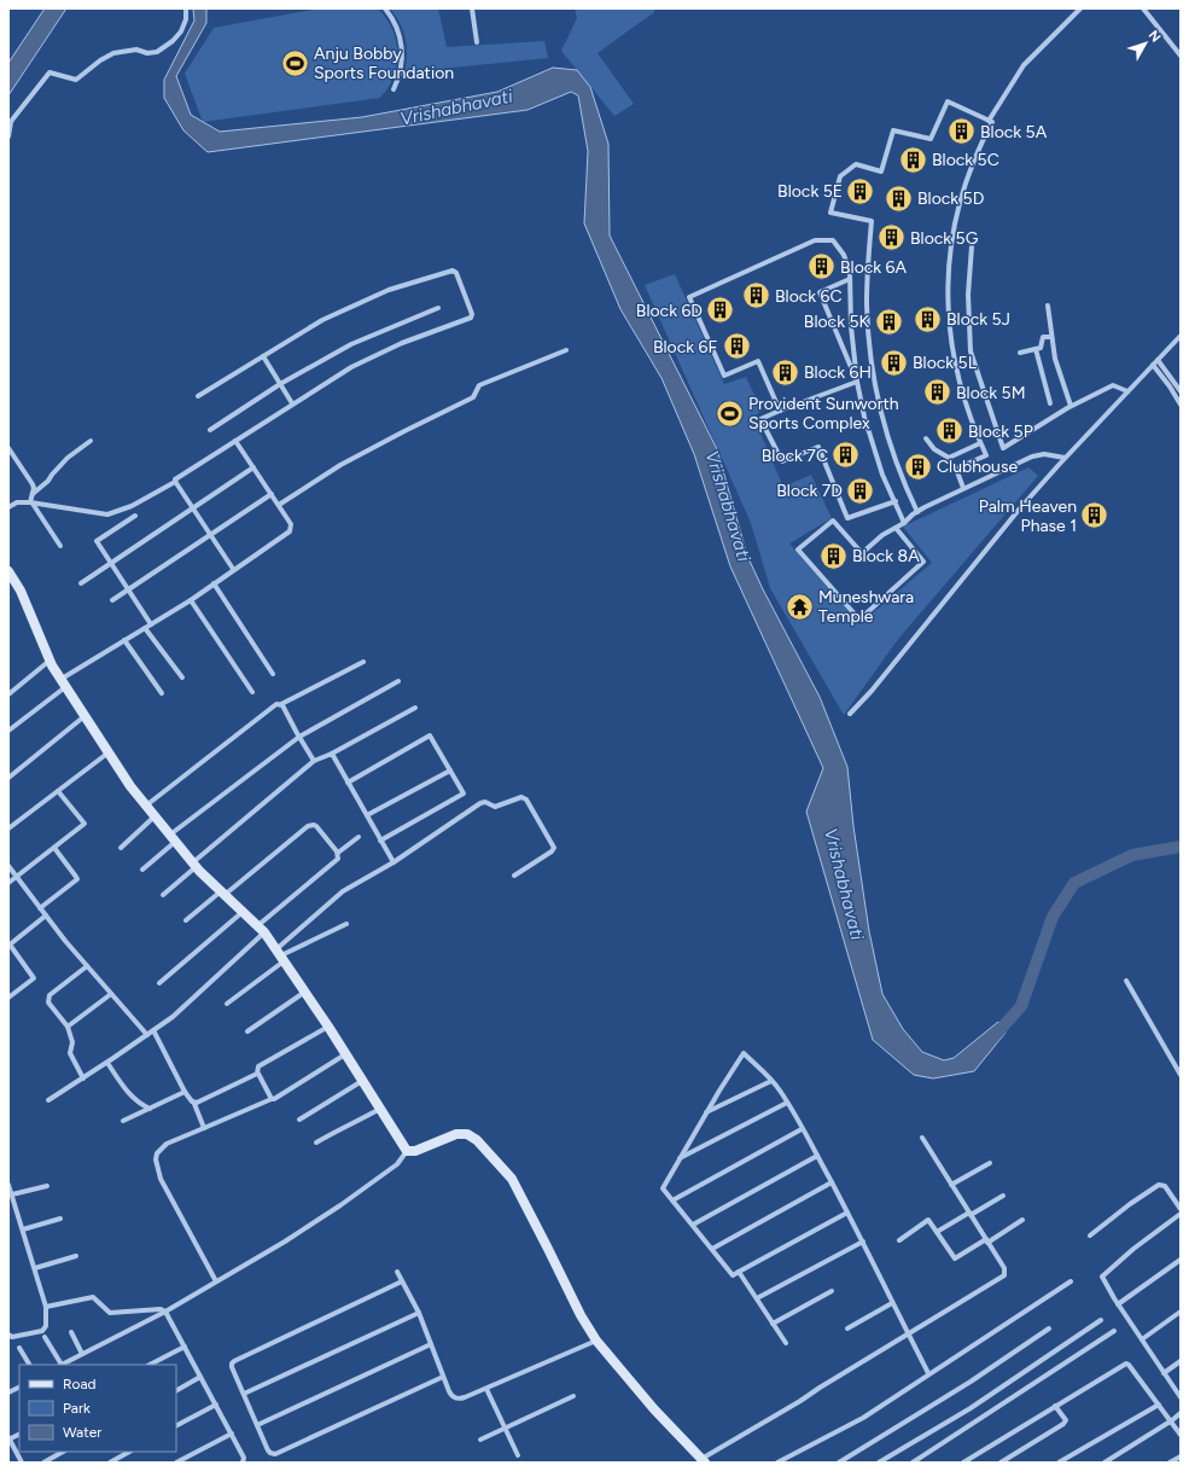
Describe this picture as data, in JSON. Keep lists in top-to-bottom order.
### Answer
{
  "water": ["Vrishabhavati"],
  "places": {
    "sports": ["Anju Bobby Sports Foundation", "Provident Sunworth Sports Complex"],
    "building": [
      "Block 5A",
      "Block 5C",
      "Block 5E",
      "Block 5D",
      "Block 5G",
      "Block 6A",
      "Block 6C",
      "Block 6D",
      "Block 5J",
      "Block 5K",
      "Block 6F",
      "Block 5L",
      "Block 6H",
      "Block 5M",
      "Block 5P",
      "Block 7C",
      "Clubhouse",
      "Block 7D",
      "Palm Heaven Phase 1",
      "Block 8A"
    ],
    "temple": ["Muneshwara Temple"]
  },
  "legend": ["Road", "Park", "Water"],
  "north": "top right"
}
